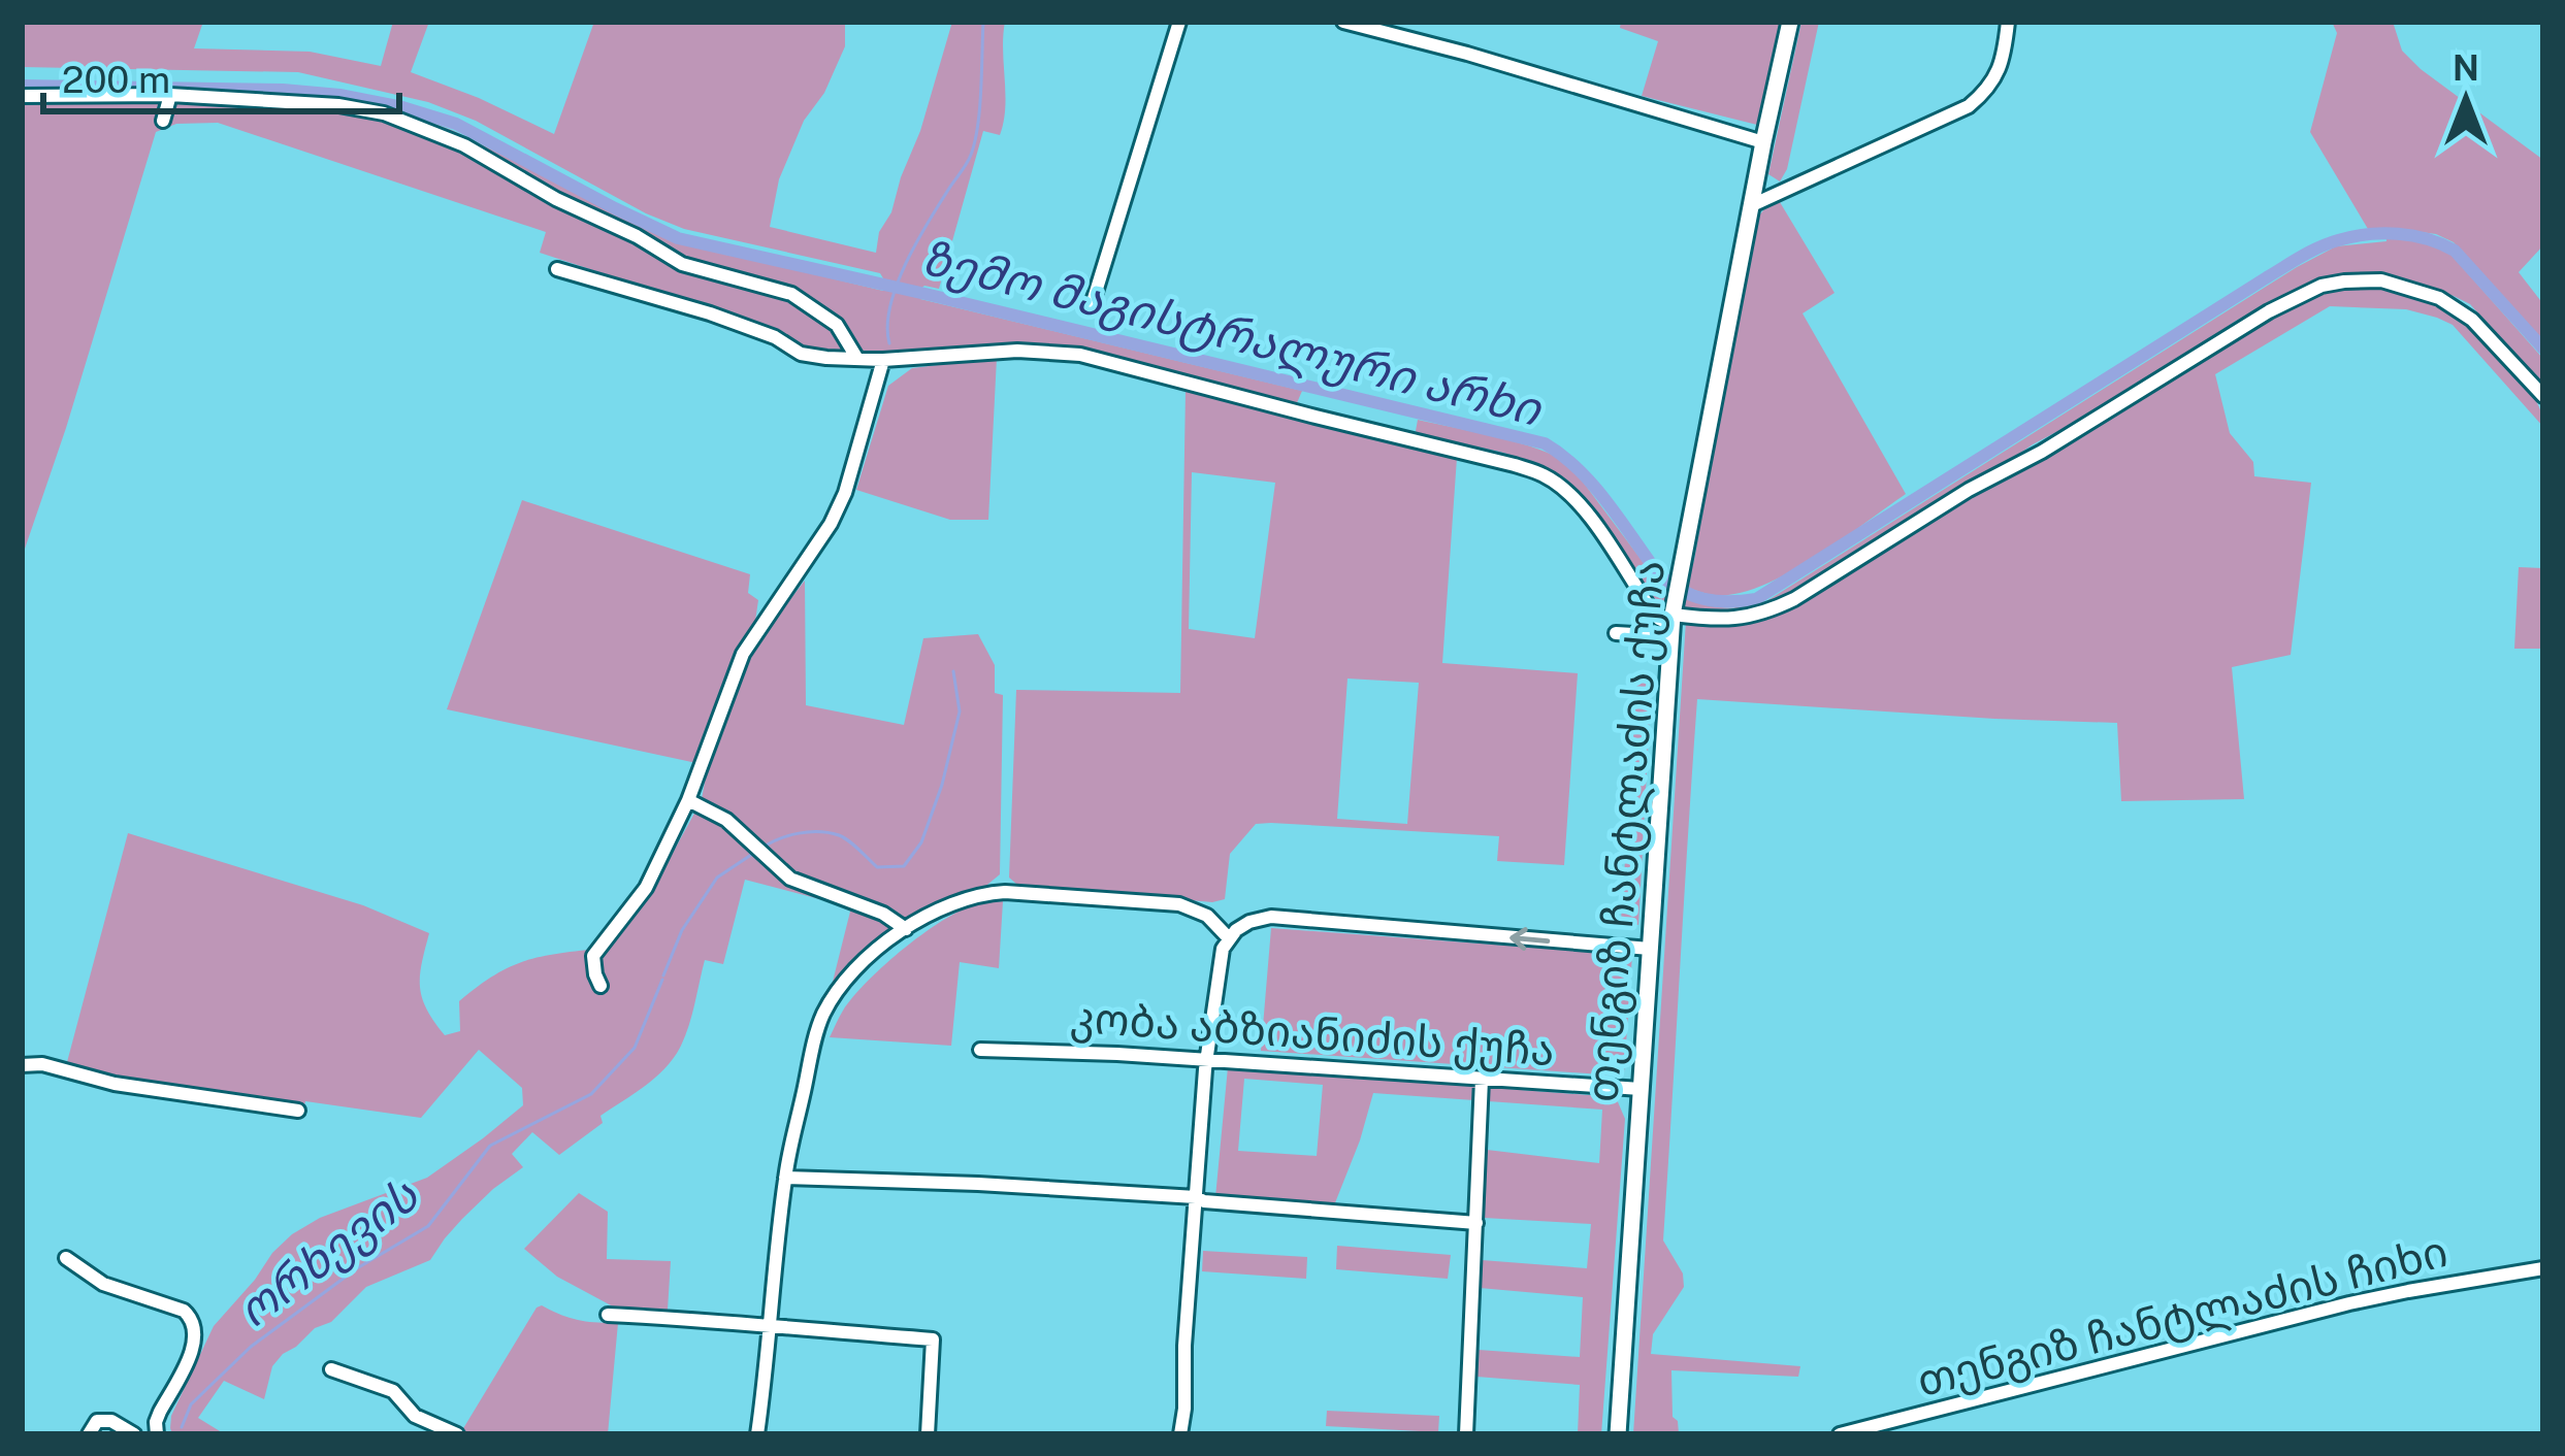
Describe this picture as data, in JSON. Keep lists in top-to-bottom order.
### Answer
{
  "streets": {
    "street": ["თენგიზ ჩანტლაძის ქუჩა", "კობა აბზიანიძის ქუჩა", "თენგიზ ჩანტლაძის ჩიხი"]
  },
  "crossings": [
    ["თენგიზ ჩანტლაძის ქუჩა", "კობა აბზიანიძის ქუჩა"]
  ],
  "water": ["ზემო მაგისტრალური არხი", "ორხევის"],
  "scale_bar": "200 m",
  "north": "top"
}
